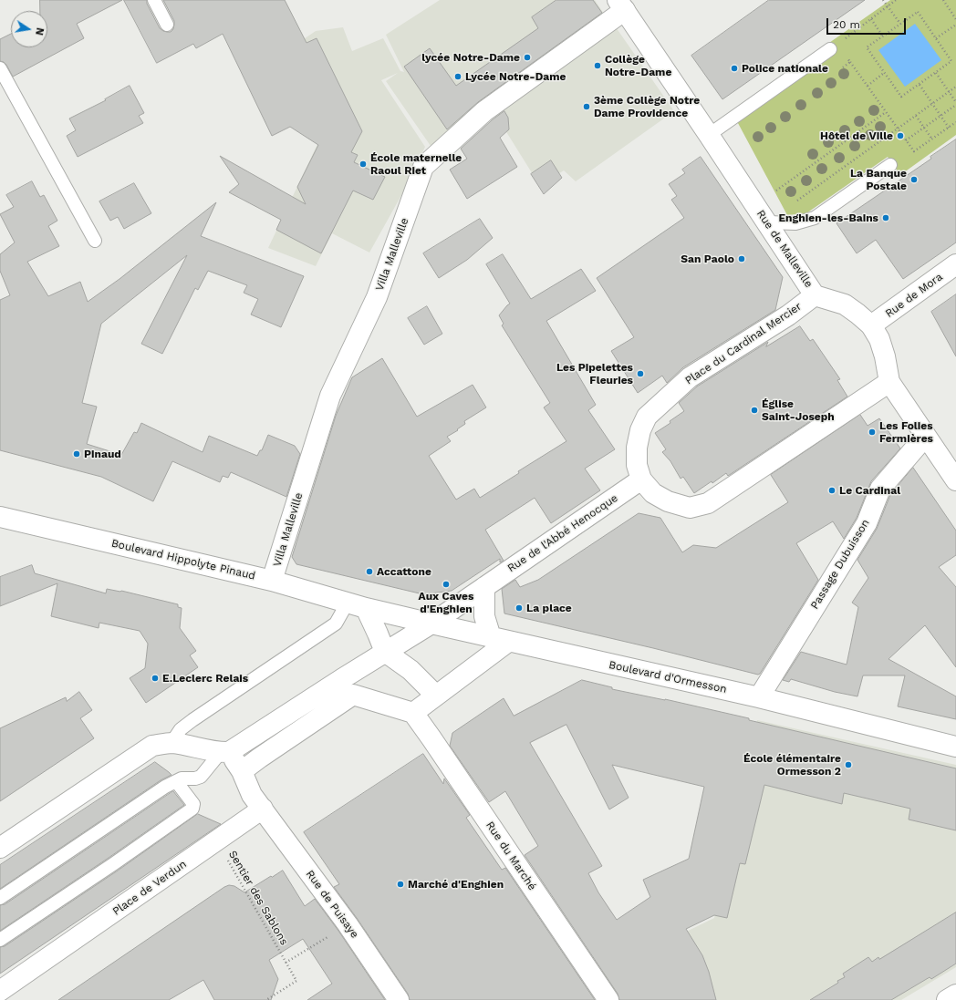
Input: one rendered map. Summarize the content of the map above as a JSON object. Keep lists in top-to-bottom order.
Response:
{
  "streets": {
    "street": [
      "Rue de Malleville",
      "Villa Malleville",
      "Rue de Mora",
      "Place du Cardinal Mercier",
      "Rue de l'Abbé Henocque",
      "Boulevard Hippolyte Pinaud",
      "Passage Dubuisson",
      "Boulevard d'Ormesson",
      "Rue du Marché",
      "Place de Verdun",
      "Rue de Puisaye"
    ],
    "path": ["Sentier des Sablons"]
  },
  "crossings": [
    ["Rue de Malleville", "Villa Malleville"],
    ["Rue de Malleville", "Rue de Mora"],
    ["Rue de Malleville", "Place du Cardinal Mercier"],
    ["Rue de Malleville", "Passage Dubuisson"],
    ["Villa Malleville", "Boulevard Hippolyte Pinaud"],
    ["Place du Cardinal Mercier", "Rue de l'Abbé Henocque"],
    ["Rue de l'Abbé Henocque", "Boulevard Hippolyte Pinaud"],
    ["Rue de l'Abbé Henocque", "Boulevard d'Ormesson"],
    ["Boulevard Hippolyte Pinaud", "Boulevard d'Ormesson"],
    ["Passage Dubuisson", "Boulevard d'Ormesson"],
    ["Place de Verdun", "Sentier des Sablons"],
    ["Place de Verdun", "Rue de Puisaye"],
    ["Sentier des Sablons", "Rue de Puisaye"]
  ],
  "places": [
    "lycée Notre-Dame",
    "Collège Notre-Dame",
    "Police nationale",
    "Lycée Notre-Dame",
    "3ème Collège Notre Dame Providence",
    "Hôtel de Ville",
    "École maternelle Raoul Riet",
    "La Banque Postale",
    "Enghien-les-Bains",
    "San Paolo",
    "Les Pipelettes Fleuries",
    "Église Saint-Joseph",
    "Les Folies Fermières",
    "Pinaud",
    "Le Cardinal",
    "Accattone",
    "Aux Caves d'Enghien",
    "La place",
    "E.Leclerc Relais",
    "École élémentaire Ormesson 2",
    "Marché d'Enghien"
  ],
  "scale_bar": "20 m",
  "north": "right"
}
